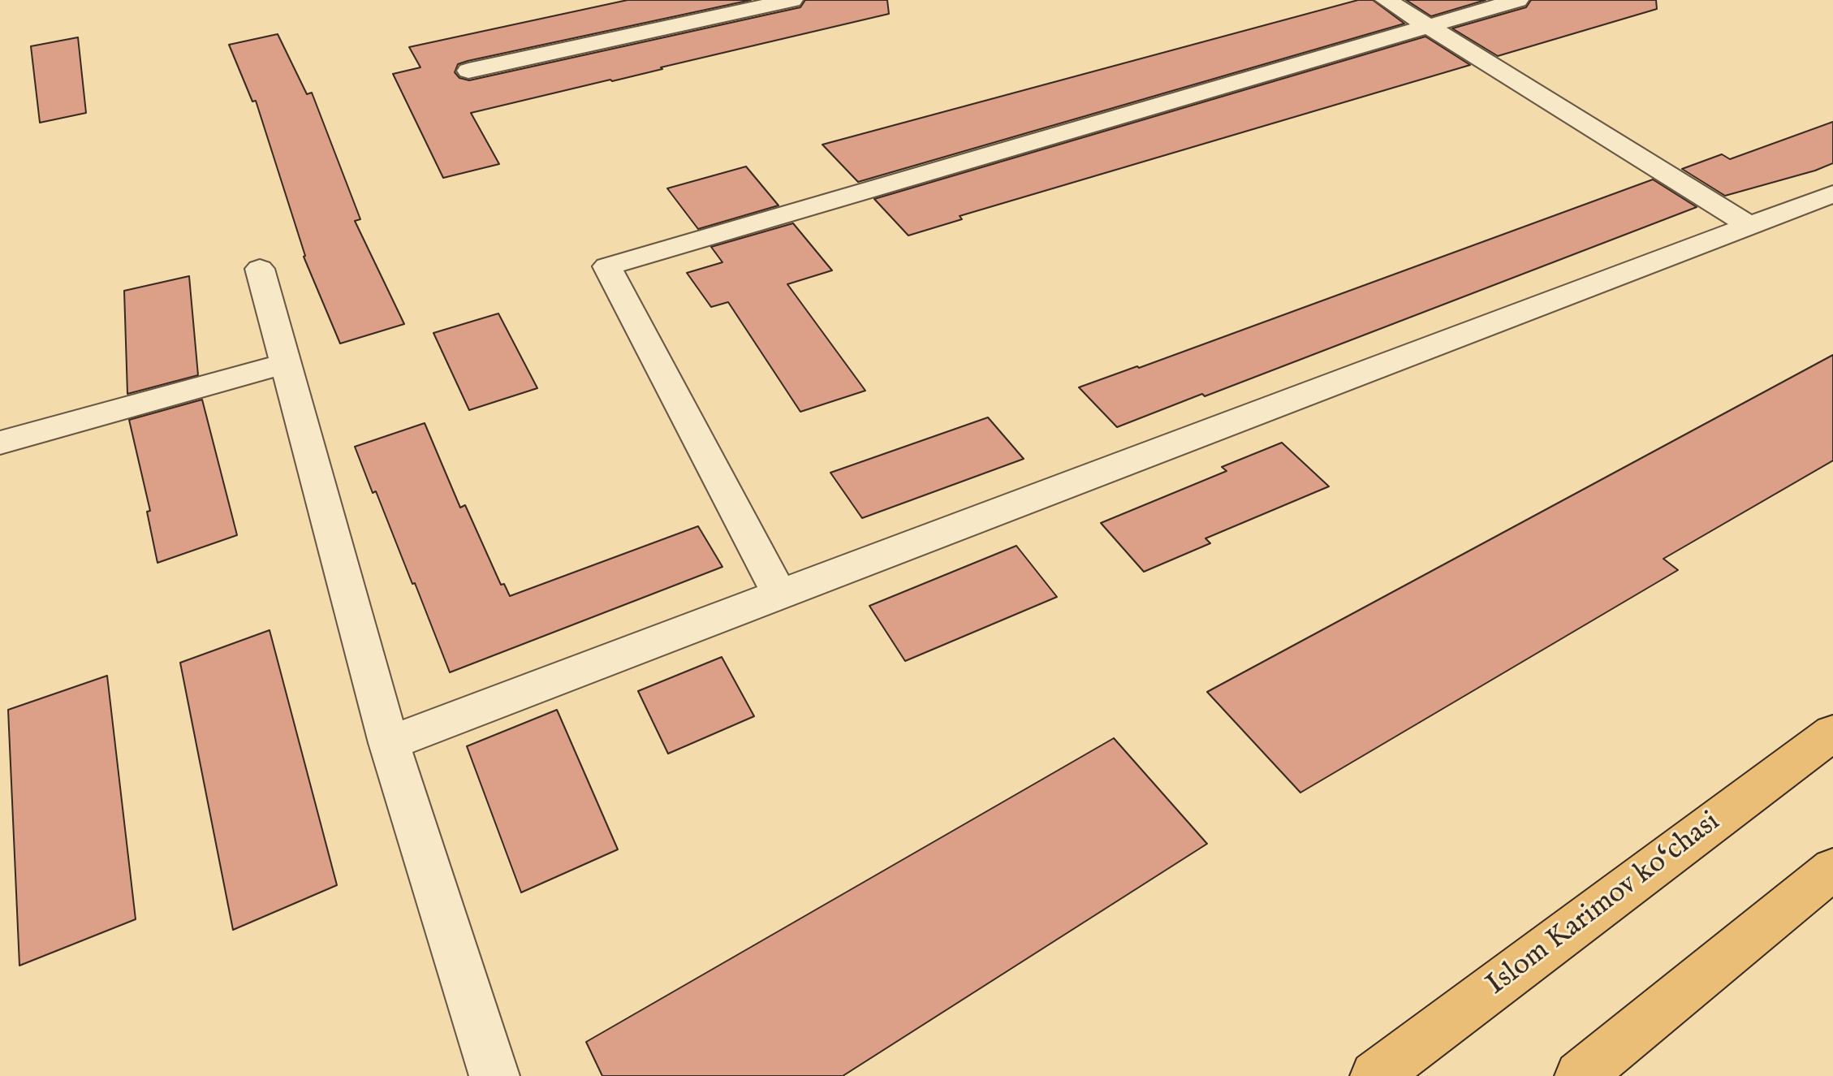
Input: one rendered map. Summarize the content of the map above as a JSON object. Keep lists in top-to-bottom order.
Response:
{
  "streets": {
    "main road": ["Islom Karimov ko‘chasi"]
  }
}
